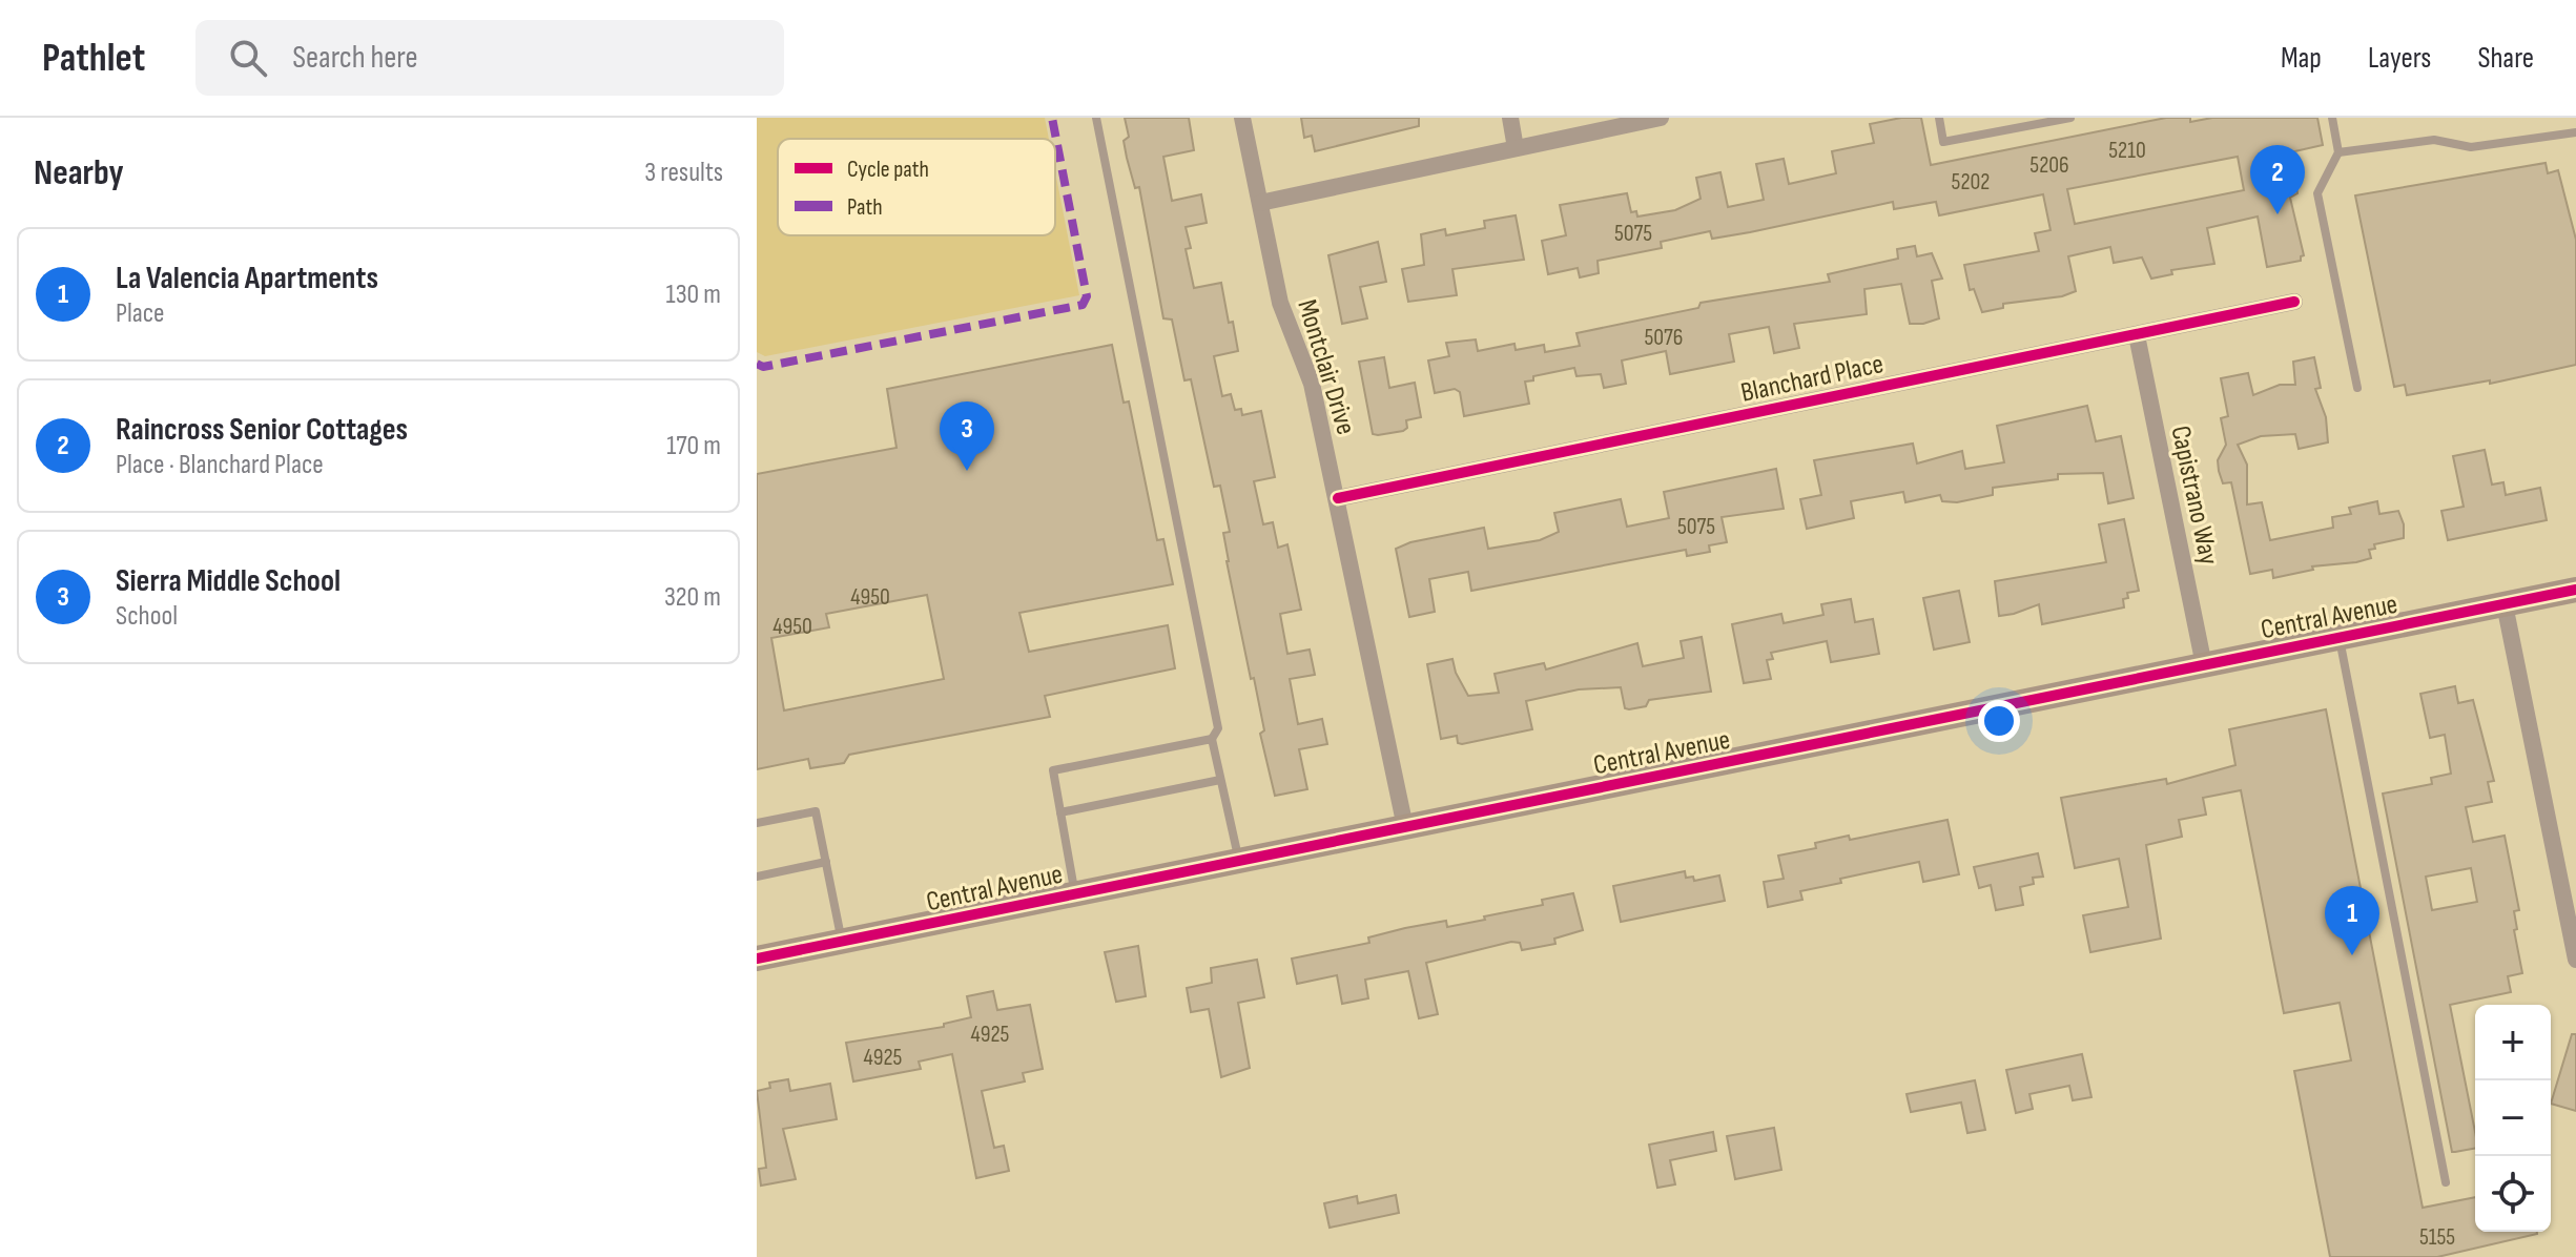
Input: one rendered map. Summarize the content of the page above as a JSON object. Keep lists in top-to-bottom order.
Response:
{
  "streets": {
    "main road": ["Central Avenue"],
    "street": ["Montclair Drive", "Blanchard Place", "Capistrano Way"]
  },
  "crossings": [
    ["Montclair Drive", "Blanchard Place"],
    ["Montclair Drive", "Central Avenue"],
    ["Blanchard Place", "Capistrano Way"],
    ["Capistrano Way", "Central Avenue"]
  ],
  "house_numbers": [
    "5210",
    "5206",
    "5202",
    "5075",
    "5076",
    "5075",
    "4950",
    "4950",
    "4925",
    "4925",
    "5155"
  ],
  "legend": ["Cycle path", "Path"],
  "page": {
    "header": "Pathlet",
    "search": "Search here",
    "nav": ["Map", "Layers", "Share"],
    "heading": ["Nearby", "3 results"],
    "pins": ["2", "3", "1"],
    "list": [
      {
        "mark": "1",
        "name": "La Valencia Apartments",
        "note": "Place",
        "value": "130 m"
      },
      {
        "mark": "2",
        "name": "Raincross Senior Cottages",
        "note": "Place · Blanchard Place",
        "value": "170 m"
      },
      {
        "mark": "3",
        "name": "Sierra Middle School",
        "note": "School",
        "value": "320 m"
      }
    ],
    "map_buttons": ["+", "−"]
  }
}
